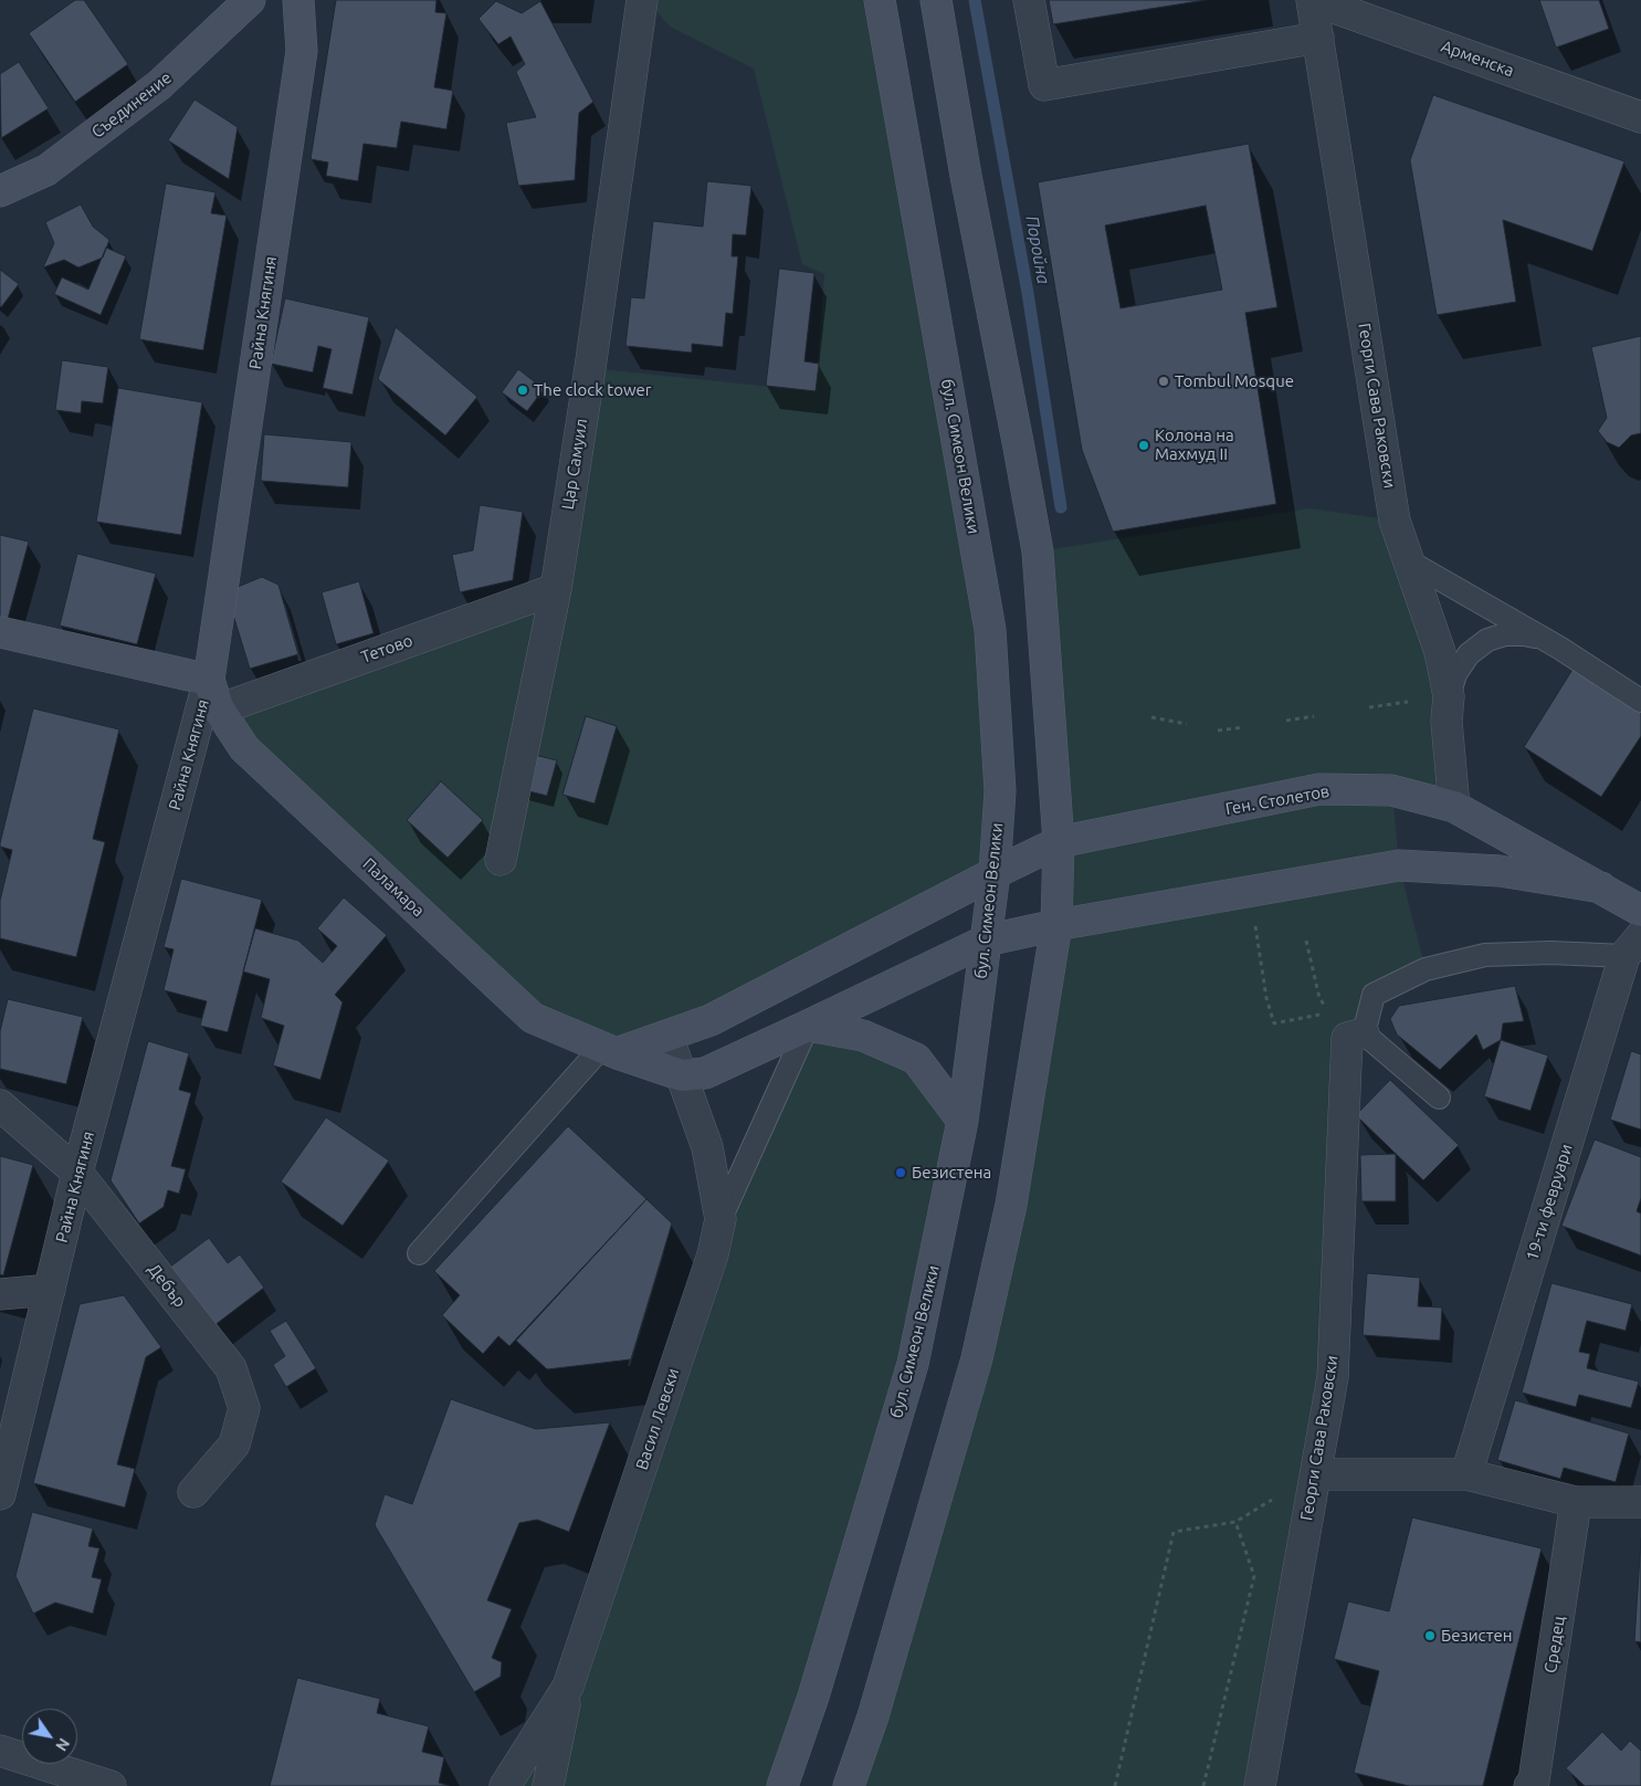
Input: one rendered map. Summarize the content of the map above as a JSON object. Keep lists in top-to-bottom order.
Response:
{
  "streets": {
    "street": [
      "Арменска",
      "Съединение",
      "Райна Княгиня",
      "Георги Сава Раковски",
      "бул. Симеон Велики",
      "Цар Самуил",
      "Тетово",
      "Ген. Столетов",
      "Паламара",
      "19-ти февруари",
      "Дебър",
      "Васил Левски",
      "Средец"
    ]
  },
  "crossings": [
    ["Арменска", "Георги Сава Раковски"],
    ["Райна Княгиня", "Паламара"],
    ["Райна Княгиня", "Дебър"],
    ["Георги Сава Раковски", "Ген. Столетов"],
    ["бул. Симеон Велики", "Ген. Столетов"],
    ["Цар Самуил", "Тетово"],
    ["Тетово", "Паламара"],
    ["Ген. Столетов", "Паламара"],
    ["Ген. Столетов", "Васил Левски"],
    ["Паламара", "Васил Левски"]
  ],
  "water": ["Поройна"],
  "places": [
    "Tombul Mosque",
    "The clock tower",
    "Колона на Махмуд II",
    "Безистена",
    "Безистен"
  ],
  "north": "bottom right"
}
